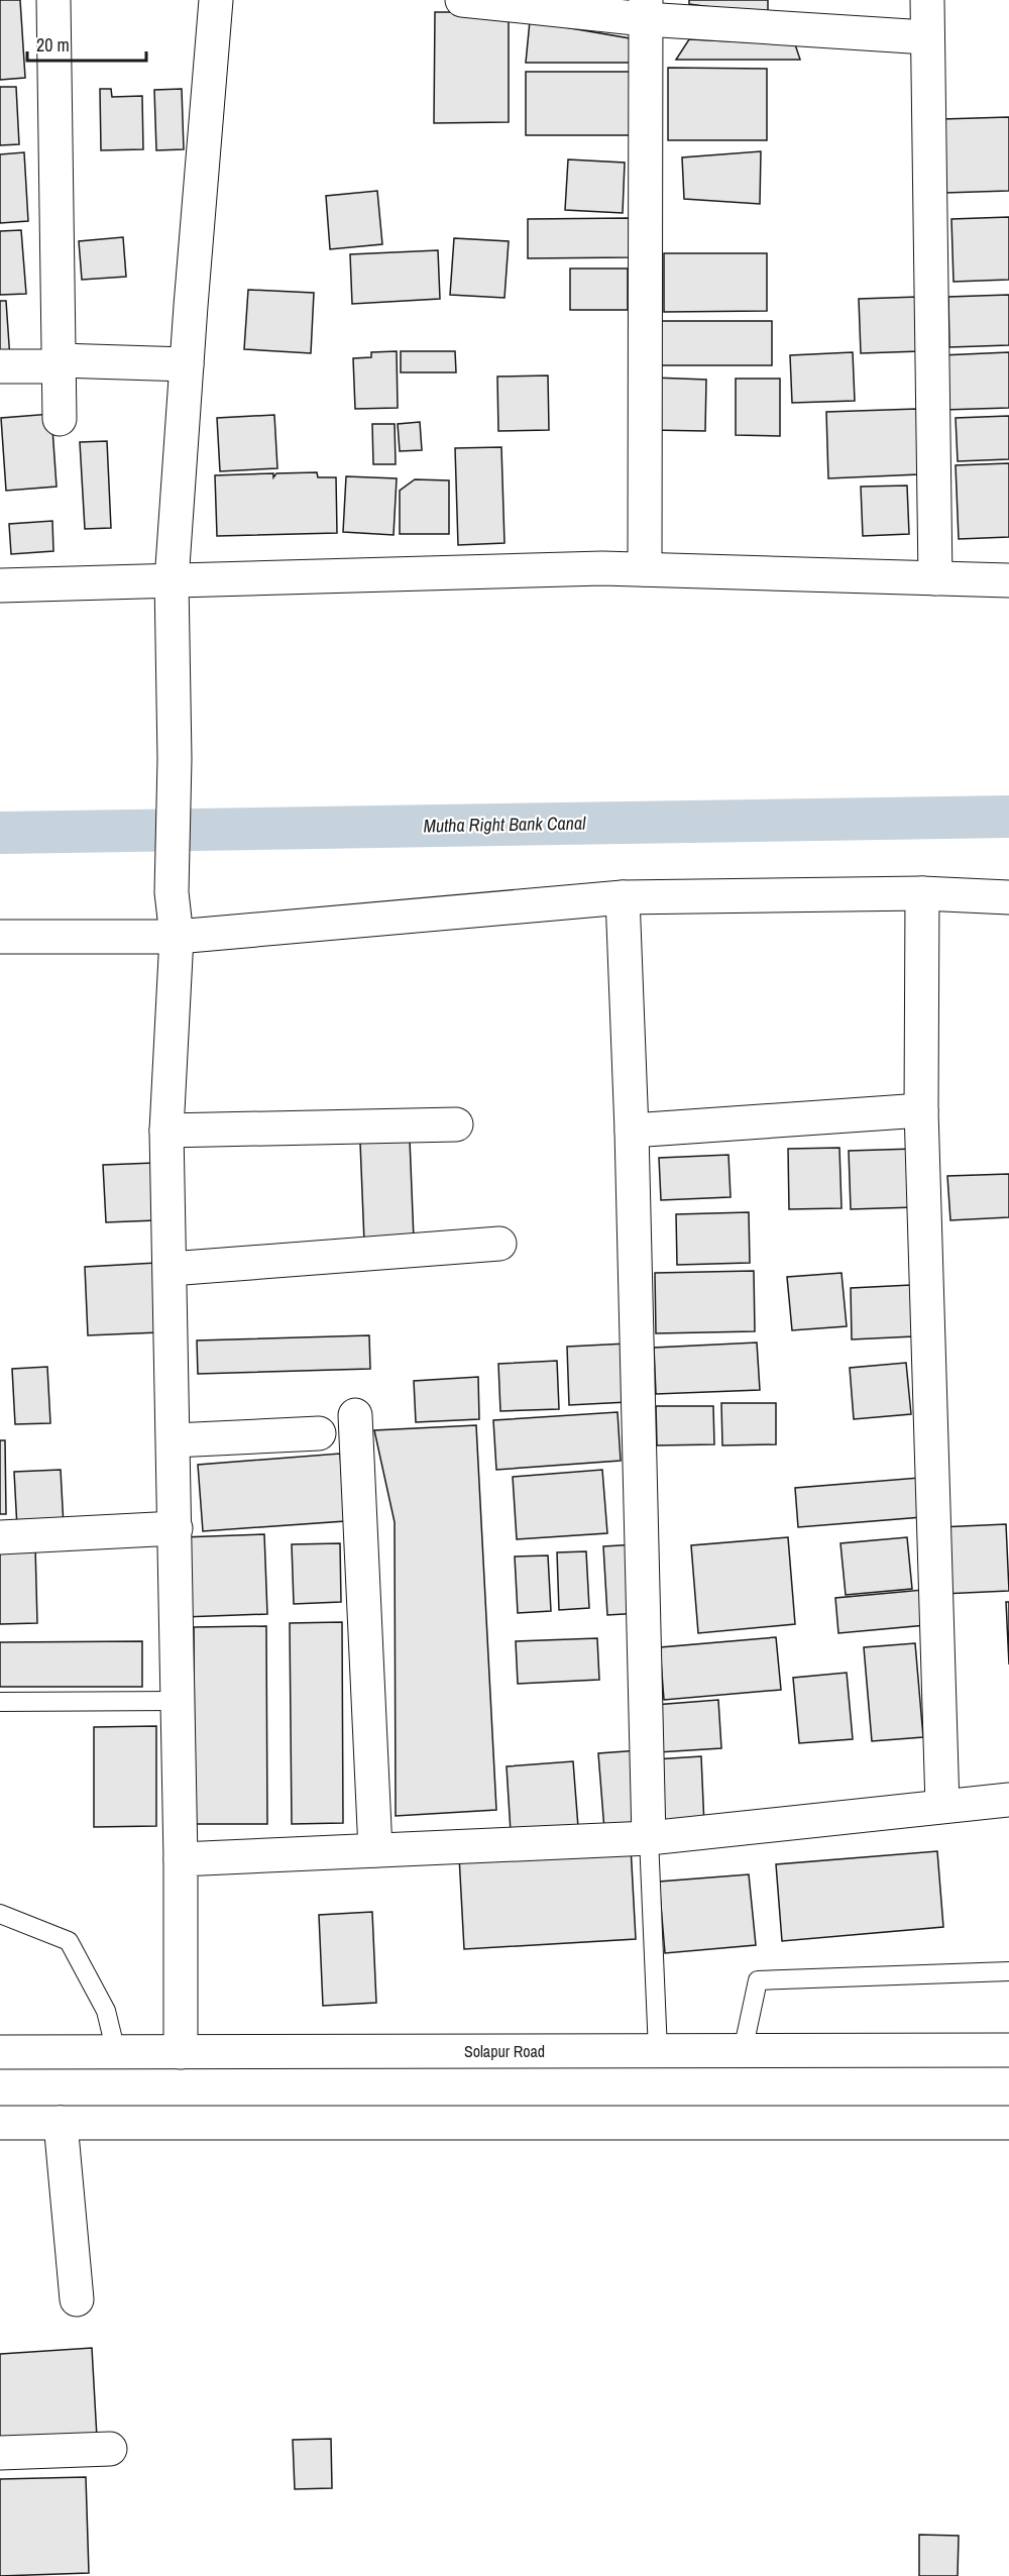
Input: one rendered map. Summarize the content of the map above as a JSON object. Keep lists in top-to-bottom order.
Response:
{
  "streets": {
    "main road": ["Solapur Road"]
  },
  "water": ["Mutha Right Bank Canal"],
  "scale_bar": "20 m"
}
